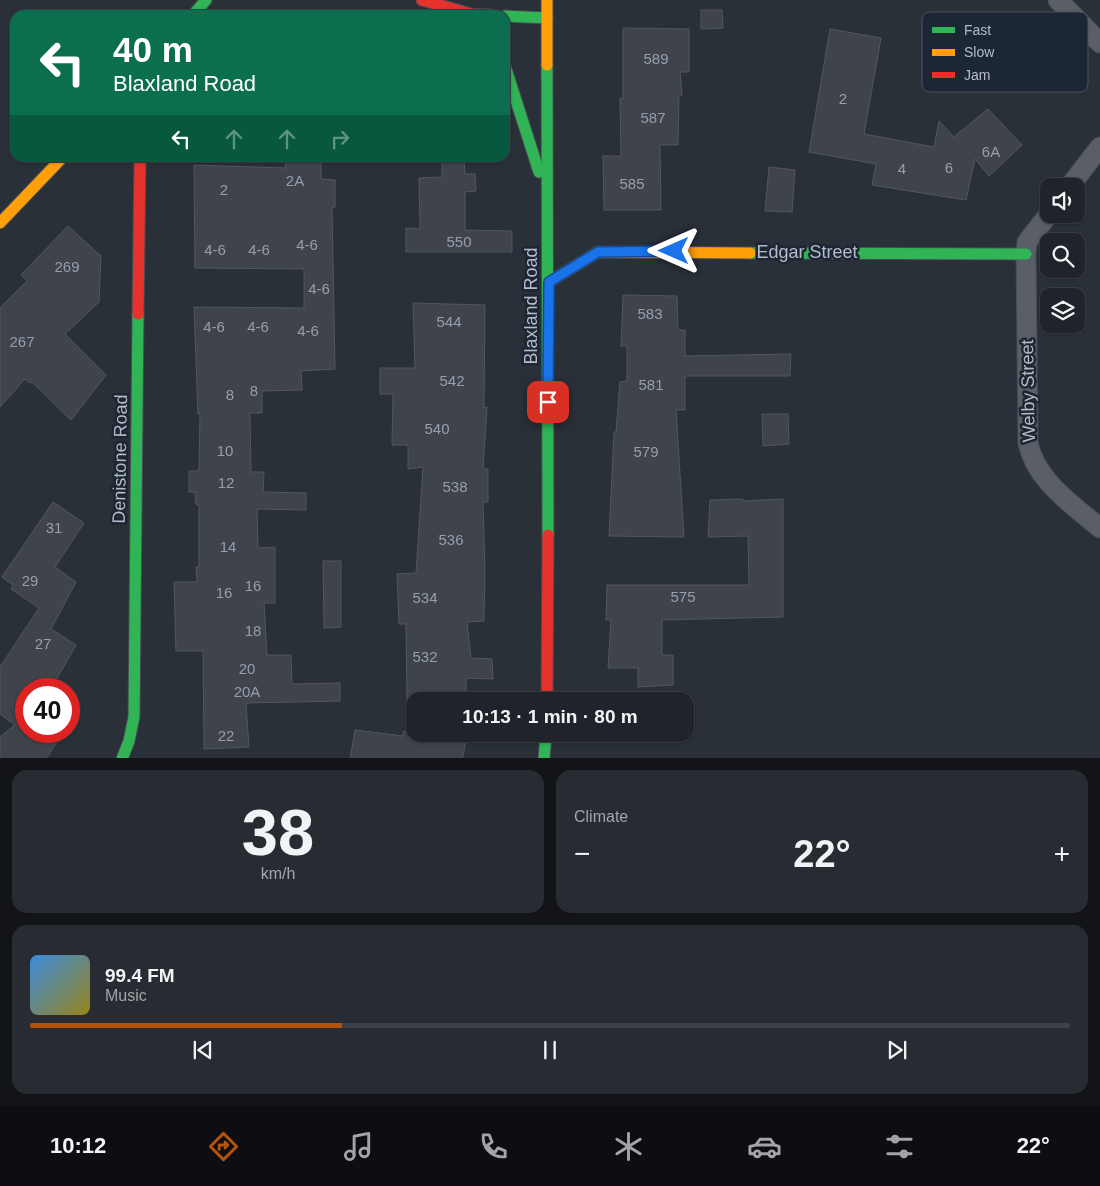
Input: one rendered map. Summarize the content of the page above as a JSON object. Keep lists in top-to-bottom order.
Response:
{
  "streets": {
    "street": [
      "Edgar Street",
      "Blaxland Road",
      "Welby Street",
      "Denistone Road"
    ]
  },
  "crossings": [
    ["Edgar Street", "Blaxland Road"],
    ["Edgar Street", "Welby Street"]
  ],
  "house_numbers": [
    "589",
    "2",
    "587",
    "6A",
    "6",
    "4",
    "2A",
    "585",
    "2",
    "550",
    "4-6",
    "4-6",
    "4-6",
    "269",
    "4-6",
    "583",
    "544",
    "4-6",
    "4-6",
    "4-6",
    "267",
    "542",
    "581",
    "8",
    "8",
    "540",
    "10",
    "579",
    "12",
    "538",
    "31",
    "536",
    "14",
    "29",
    "16",
    "16",
    "575",
    "534",
    "18",
    "27",
    "532",
    "20",
    "20A",
    "22"
  ],
  "legend": ["Fast", "Slow", "Jam"],
  "page": {
    "turn": ["40 m", "Blaxland Road"],
    "limit": "40",
    "trip": "10:13 · 1 min · 80 m",
    "tile": [
      ["38", "km/h"],
      "Climate"
    ],
    "heat": ["−", "22°", "+"],
    "song": ["99.4 FM", "Music"],
    "tabs": ["10:12", "22°"]
  }
}
